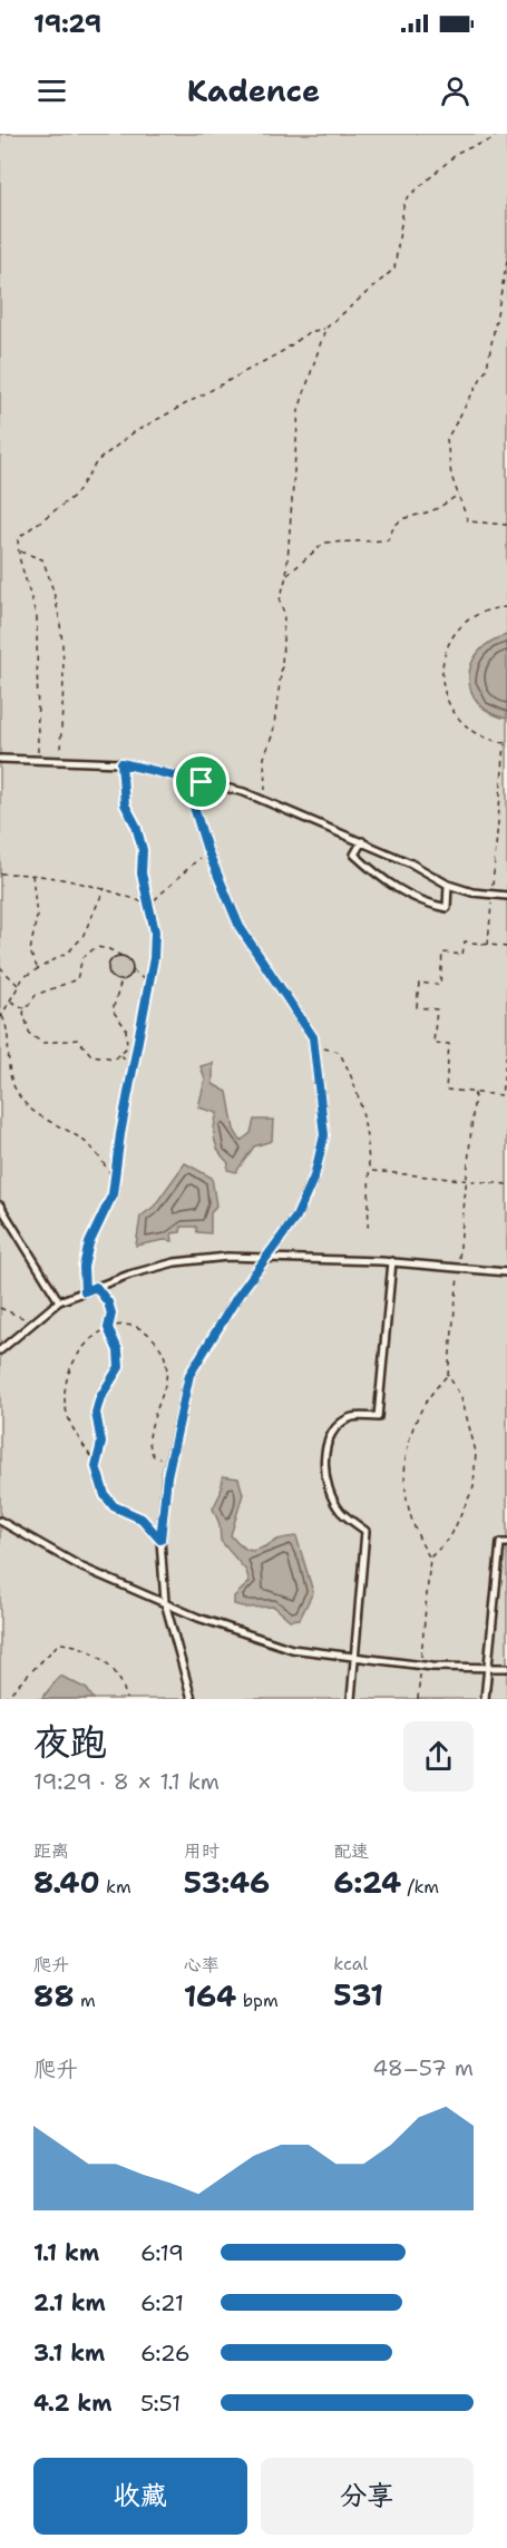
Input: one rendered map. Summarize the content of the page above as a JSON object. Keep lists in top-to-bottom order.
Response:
{
  "page": {
    "status": "19:29",
    "header": "Kadence",
    "heading": ["夜跑", "19:29 · 8 × 1.1 km"],
    "stats": [
      ["距离", "8.40 km"],
      ["用时", "53:46"],
      ["配速", "6:24 /km"],
      ["爬升", "88 m"],
      ["心率", "164 bpm"],
      ["kcal", "531"]
    ],
    "chart": ["爬升", "48–57 m"],
    "list": [
      {
        "name": "1.1 km",
        "note": "6:19"
      },
      {
        "name": "2.1 km",
        "note": "6:21"
      },
      {
        "name": "3.1 km",
        "note": "6:26"
      },
      {
        "name": "4.2 km",
        "note": "5:51"
      }
    ],
    "buttons": ["收藏", "分享"]
  }
}
